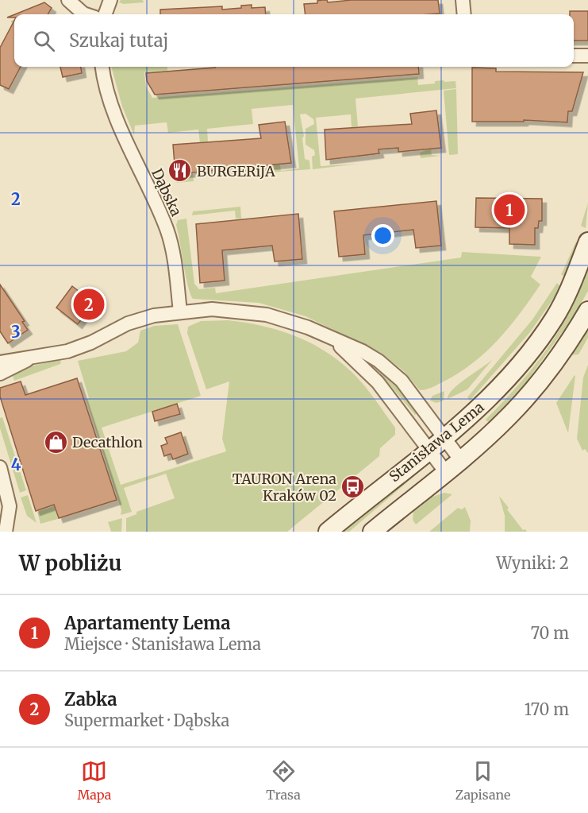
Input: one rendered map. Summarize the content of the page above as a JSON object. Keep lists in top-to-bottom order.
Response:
{
  "streets": {
    "main road": ["Stanisława Lema"],
    "street": ["Dąbska"]
  },
  "places": {
    "restaurant": ["BURGERiJA"],
    "shop": ["Decathlon"],
    "bus stop": ["TAURON Arena Kraków 02"]
  },
  "page": {
    "search": "Szukaj tutaj",
    "pins": ["1", "2"],
    "heading": ["W pobliżu", "Wyniki: 2"],
    "list": [
      {
        "mark": "1",
        "name": "Apartamenty Lema",
        "note": "Miejsce · Stanisława Lema",
        "value": "70 m"
      },
      {
        "mark": "2",
        "name": "Zabka",
        "note": "Supermarket · Dąbska",
        "value": "170 m"
      }
    ],
    "nav": ["Mapa", "Trasa", "Zapisane"]
  },
  "grid": {
    "rows": ["2", "3", "4"]
  }
}
